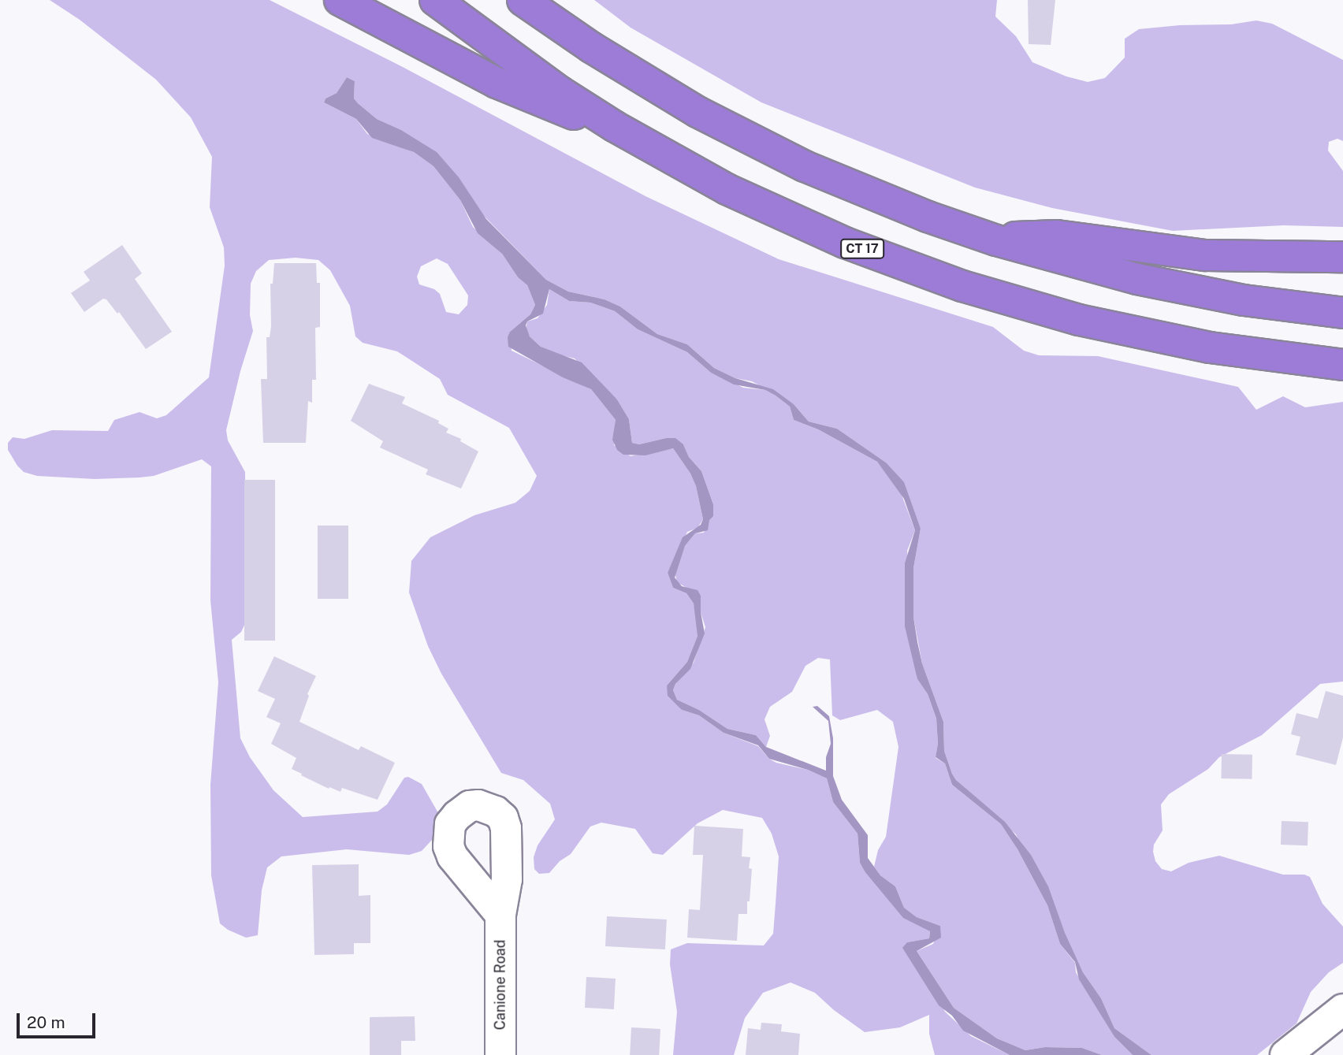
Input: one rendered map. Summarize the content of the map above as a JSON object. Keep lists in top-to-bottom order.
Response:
{
  "streets": {
    "highway": ["CT 17"],
    "street": ["Canione Road"]
  },
  "scale_bar": "20 m"
}
